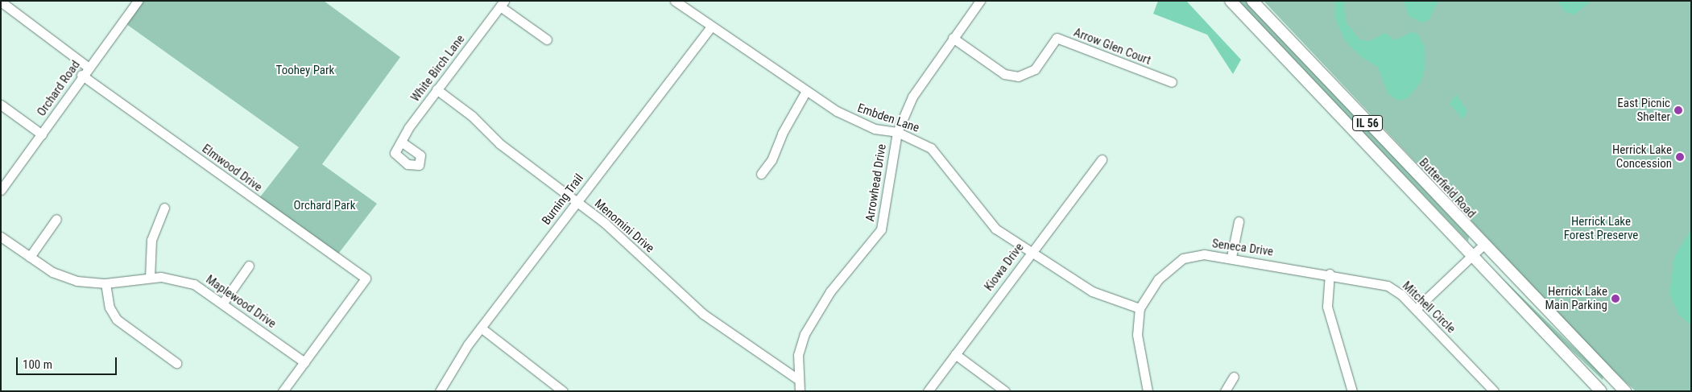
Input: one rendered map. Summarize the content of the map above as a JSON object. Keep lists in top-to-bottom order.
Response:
{
  "streets": {
    "main road": ["IL 56", "Butterfield Road"],
    "street": [
      "Arrow Glen Court",
      "White Birch Lane",
      "Orchard Road",
      "Embden Lane",
      "Elmwood Drive",
      "Arrowhead Drive",
      "Burning Trail",
      "Menomini Drive",
      "Seneca Drive",
      "Kiowa Drive",
      "Maplewood Drive",
      "Mitchell Circle"
    ]
  },
  "crossings": [
    ["Arrow Glen Court", "Arrowhead Drive"],
    ["White Birch Lane", "Menomini Drive"],
    ["Orchard Road", "Elmwood Drive"],
    ["Embden Lane", "Arrowhead Drive"],
    ["Embden Lane", "Burning Trail"],
    ["Embden Lane", "Seneca Drive"],
    ["Embden Lane", "Kiowa Drive"],
    ["Elmwood Drive", "Maplewood Drive"],
    ["Arrowhead Drive", "Menomini Drive"],
    ["Burning Trail", "Menomini Drive"],
    ["Seneca Drive", "Mitchell Circle"]
  ],
  "parks": ["Toohey Park", "Orchard Park", "Herrick Lake Forest Preserve"],
  "places": ["East Picnic Shelter", "Herrick Lake Concession", "Herrick Lake Main Parking"],
  "scale_bar": "100 m"
}
